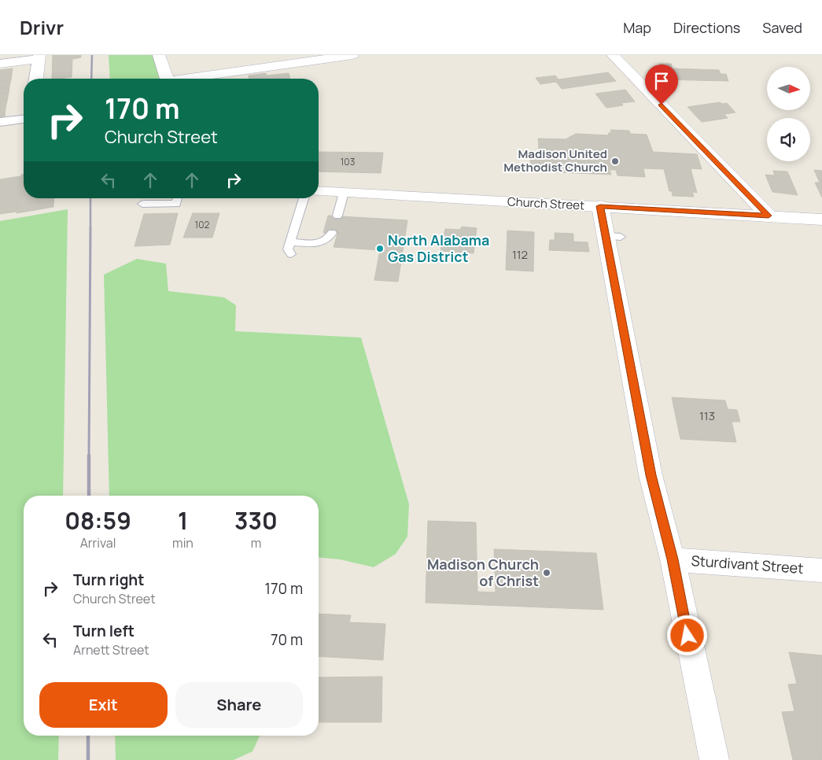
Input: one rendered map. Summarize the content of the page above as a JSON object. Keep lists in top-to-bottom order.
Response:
{
  "streets": {
    "street": ["Church Street", "Sturdivant Street"]
  },
  "places": ["Madison United Methodist Church", "North Alabama Gas District", "Madison Church of Christ"],
  "house_numbers": [
    "103",
    "102",
    "112",
    "113"
  ],
  "north": "right",
  "page": {
    "header": "Drivr",
    "nav": ["Map", "Directions", "Saved"],
    "turn": ["170 m", "Church Street"],
    "eta": [
      "08:59",
      "Arrival",
      "1",
      "min",
      "330",
      "m"
    ],
    "list": [
      {
        "name": "Turn right",
        "note": "Church Street",
        "value": "170 m"
      },
      {
        "name": "Turn left",
        "note": "Arnett Street",
        "value": "70 m"
      }
    ],
    "buttons": ["Exit", "Share"]
  }
}
